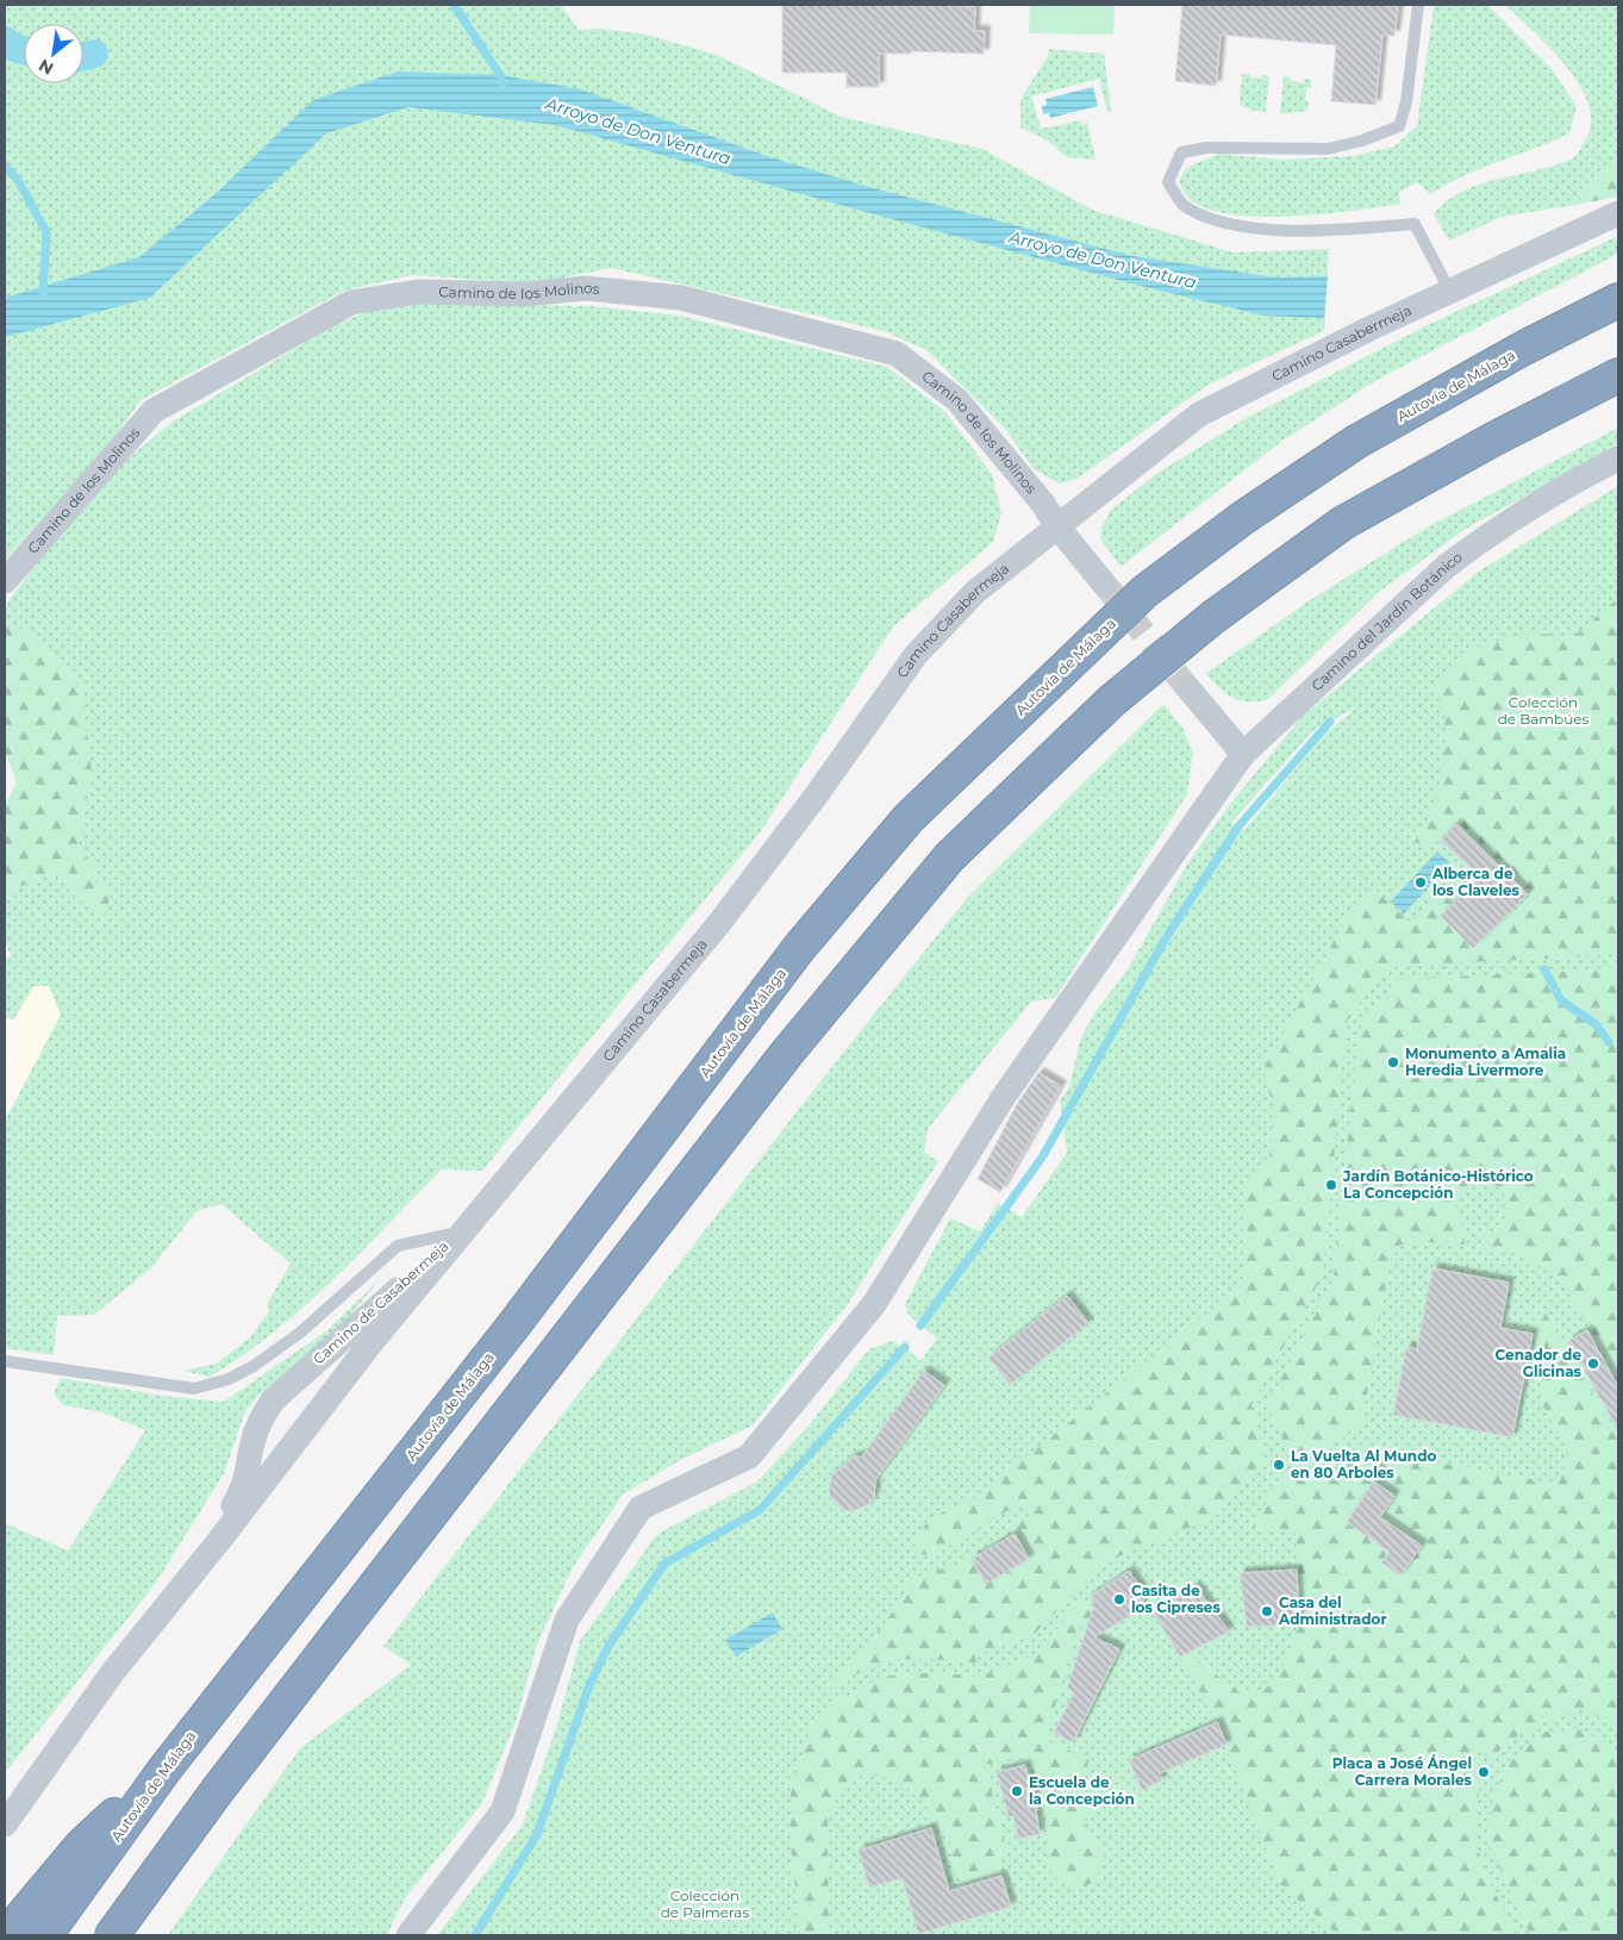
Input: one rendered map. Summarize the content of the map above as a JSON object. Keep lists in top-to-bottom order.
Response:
{
  "streets": {
    "highway": ["Autovía de Málaga"],
    "street": [
      "Camino de los Molinos",
      "Camino Casabermeja",
      "Camino del Jardín Botánico",
      "Camino de Casabermeja"
    ]
  },
  "crossings": [
    ["Camino de los Molinos", "Camino Casabermeja"],
    ["Camino Casabermeja", "Camino de Casabermeja"]
  ],
  "water": ["Arroyo de Don Ventura"],
  "parks": ["Colección de Bambúes", "Colección de Palmeras"],
  "places": [
    "Alberca de los Claveles",
    "Monumento a Amalia Heredia Livermore",
    "Jardín Botánico-Histórico La Concepción",
    "Cenador de Glicinas",
    "La Vuelta Al Mundo en 80 Arboles",
    "Casita de los Cipreses",
    "Casa del Administrador",
    "Placa a José Ángel Carrera Morales",
    "Escuela de la Concepción"
  ],
  "north": "bottom left"
}
